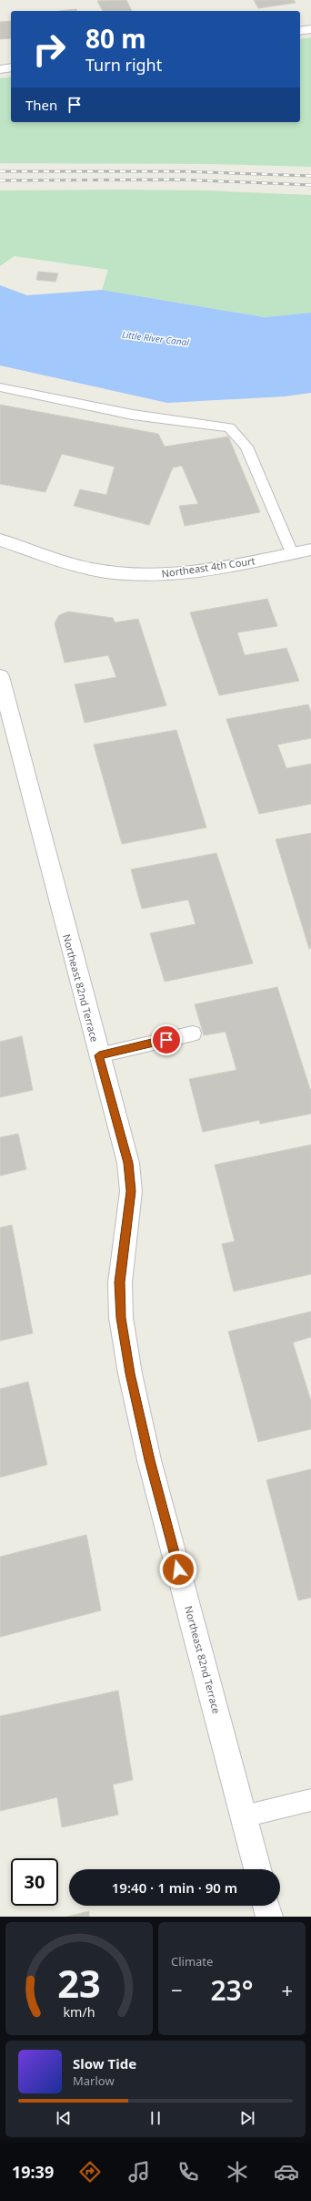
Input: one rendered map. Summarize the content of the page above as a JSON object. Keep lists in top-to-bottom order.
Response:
{
  "streets": {
    "street": ["Northeast 4th Court", "Northeast 82nd Terrace"]
  },
  "water": ["Little River Canal"],
  "page": {
    "turn": ["80 m", "Turn right"],
    "then": "Then",
    "limit": "30",
    "trip": "19:40 · 1 min · 90 m",
    "tile": "Climate",
    "heat": ["−", "23°", "+"],
    "song": ["Slow Tide", "Marlow"],
    "tabs": "19:39",
    "gauge": ["23", "km/h"]
  }
}
